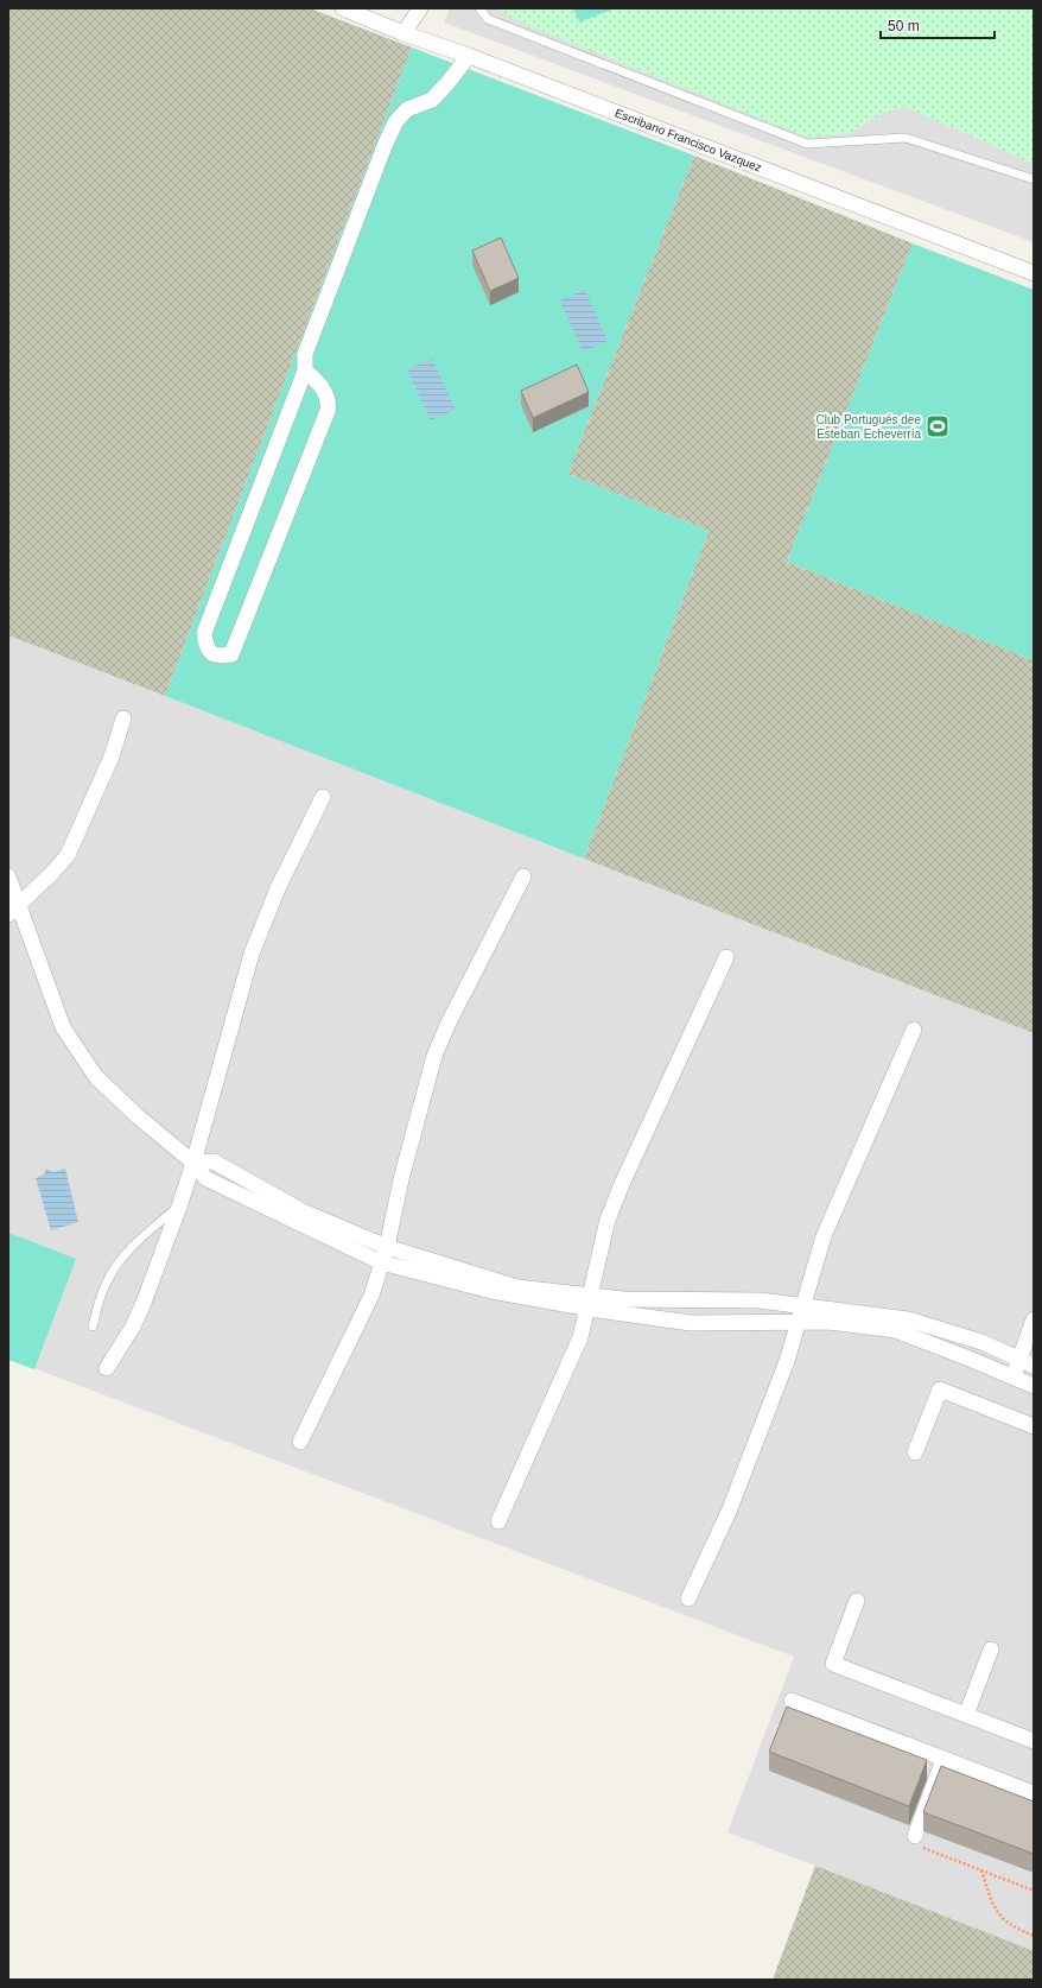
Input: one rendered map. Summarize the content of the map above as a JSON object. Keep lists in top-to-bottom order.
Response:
{
  "streets": {
    "street": ["Escribano Francisco Vazquez"]
  },
  "places": {
    "sports": ["Club Portugués dee Esteban Echeverría"]
  },
  "scale_bar": "50 m"
}
